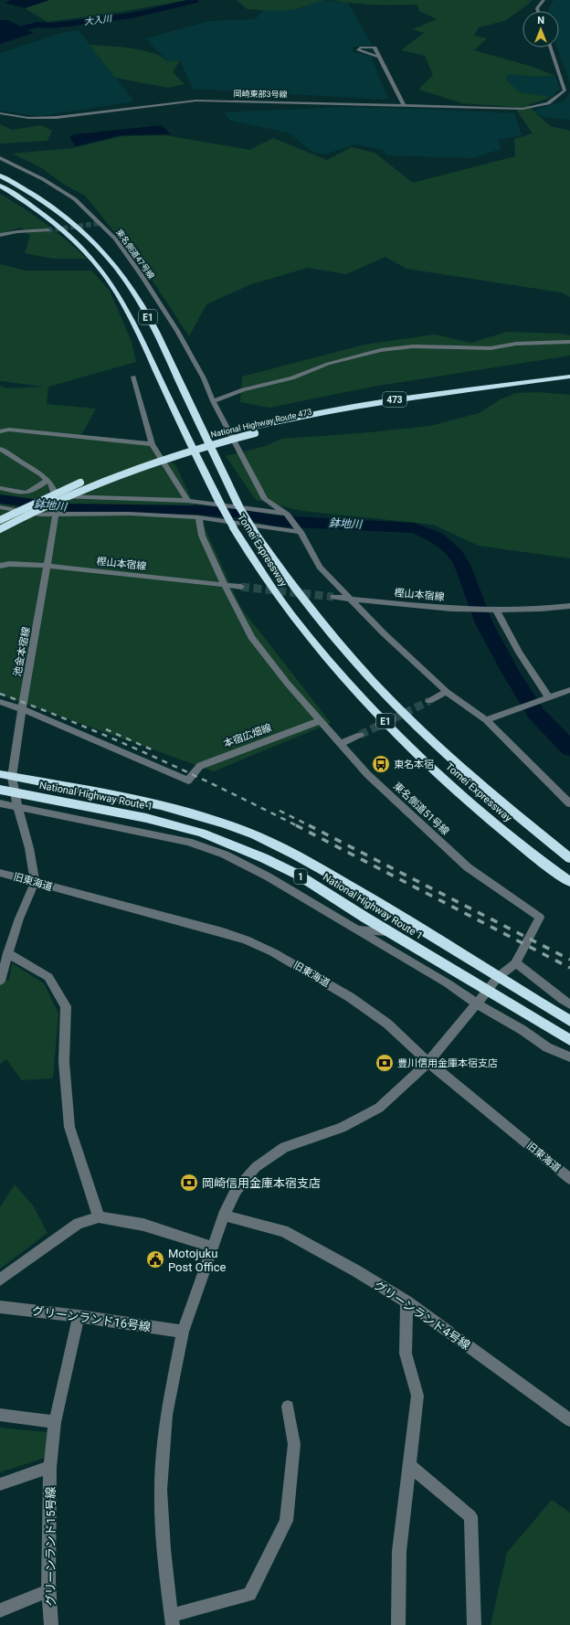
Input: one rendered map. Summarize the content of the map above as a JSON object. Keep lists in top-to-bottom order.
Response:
{
  "streets": {
    "highway": [
      "E1",
      "473",
      "National Highway Route 473",
      "Tomei Expressway",
      "National Highway Route 1",
      "1"
    ],
    "street": [
      "岡崎東部3号線",
      "東名側道47号線",
      "樫山本宿線",
      "池金本宿線",
      "本宿広畑線",
      "東名側道51号線",
      "旧東海道",
      "グリーンランド4号線",
      "グリーンランド16号線",
      "グリーンランド15号線"
    ]
  },
  "crossings": [
    ["東名側道47号線", "樫山本宿線"],
    ["樫山本宿線", "池金本宿線"],
    ["樫山本宿線", "東名側道51号線"],
    ["池金本宿線", "本宿広畑線"],
    ["池金本宿線", "National Highway Route 1"],
    ["池金本宿線", "旧東海道"],
    ["本宿広畑線", "東名側道51号線"]
  ],
  "water": ["大入川", "鉢地川"],
  "places": {
    "bus stop": ["東名本宿"],
    "bank": ["豊川信用金庫本宿支店", "岡崎信用金庫本宿支店"],
    "public building": ["Motojuku Post Office"]
  },
  "north": "top"
}
